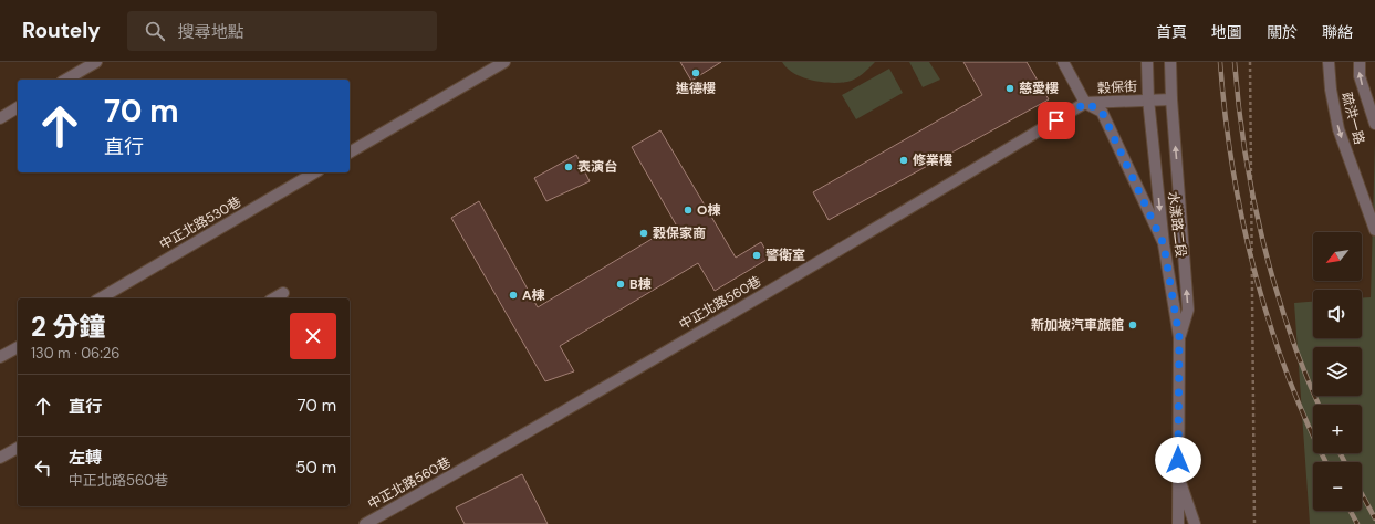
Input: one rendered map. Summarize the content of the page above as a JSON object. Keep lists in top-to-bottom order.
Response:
{
  "streets": {
    "street": [
      "穀保街",
      "疏洪一路",
      "中正北路530巷",
      "水漾路二段",
      "中正北路560巷"
    ]
  },
  "crossings": [
    ["穀保街", "水漾路二段"],
    ["穀保街", "中正北路560巷"]
  ],
  "places": [
    "進德樓",
    "慈愛樓",
    "修業樓",
    "表演台",
    "O棟",
    "穀保家商",
    "警衛室",
    "B棟",
    "A棟",
    "新加坡汽車旅館"
  ],
  "north": "bottom left",
  "page": {
    "header": "Routely",
    "search": "搜尋地點",
    "nav": [
      "首頁",
      "地圖",
      "關於",
      "聯絡"
    ],
    "turn": ["70 m", "直行"],
    "map_buttons": ["+", "−"],
    "heading": ["2 分鐘", "130 m · 06:26"],
    "list": [
      {
        "name": "直行",
        "value": "70 m"
      },
      {
        "name": "左轉",
        "note": "中正北路560巷",
        "value": "50 m"
      }
    ]
  }
}
